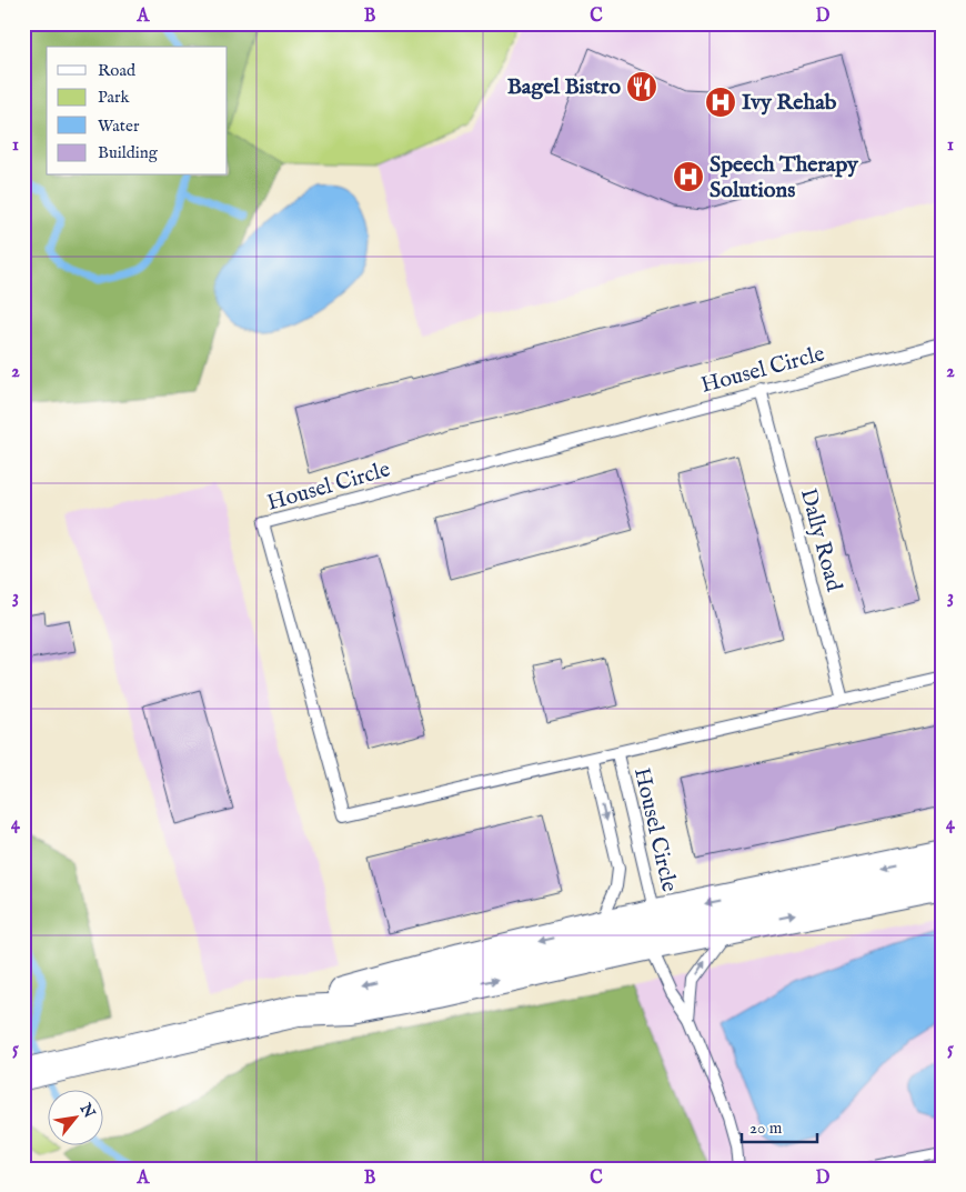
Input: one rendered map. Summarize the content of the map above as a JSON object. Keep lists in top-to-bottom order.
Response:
{
  "streets": {
    "lane": ["Housel Circle", "Dally Road"]
  },
  "crossings": [
    ["Housel Circle", "Dally Road"]
  ],
  "places": {
    "restaurant": ["Bagel Bistro"],
    "hospital": ["Ivy Rehab", "Speech Therapy Solutions"]
  },
  "legend": [
    "Road",
    "Park",
    "Water",
    "Building"
  ],
  "scale_bar": "20 m",
  "north": "top right",
  "grid": {
    "columns": [
      "A",
      "B",
      "C",
      "D"
    ],
    "rows": [
      "1",
      "2",
      "3",
      "4",
      "5"
    ]
  }
}
